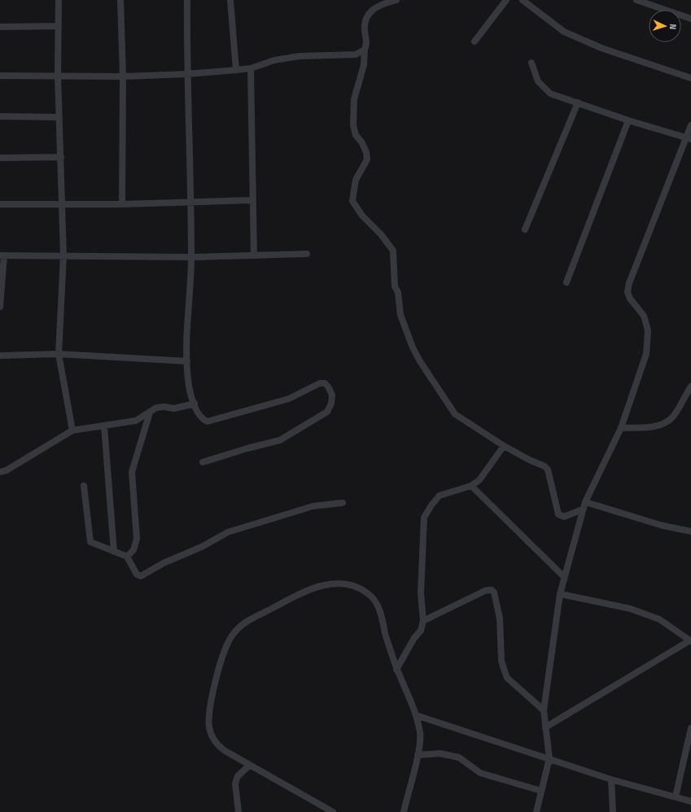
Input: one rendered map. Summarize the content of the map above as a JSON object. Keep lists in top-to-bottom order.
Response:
{
  "north": "right"
}
